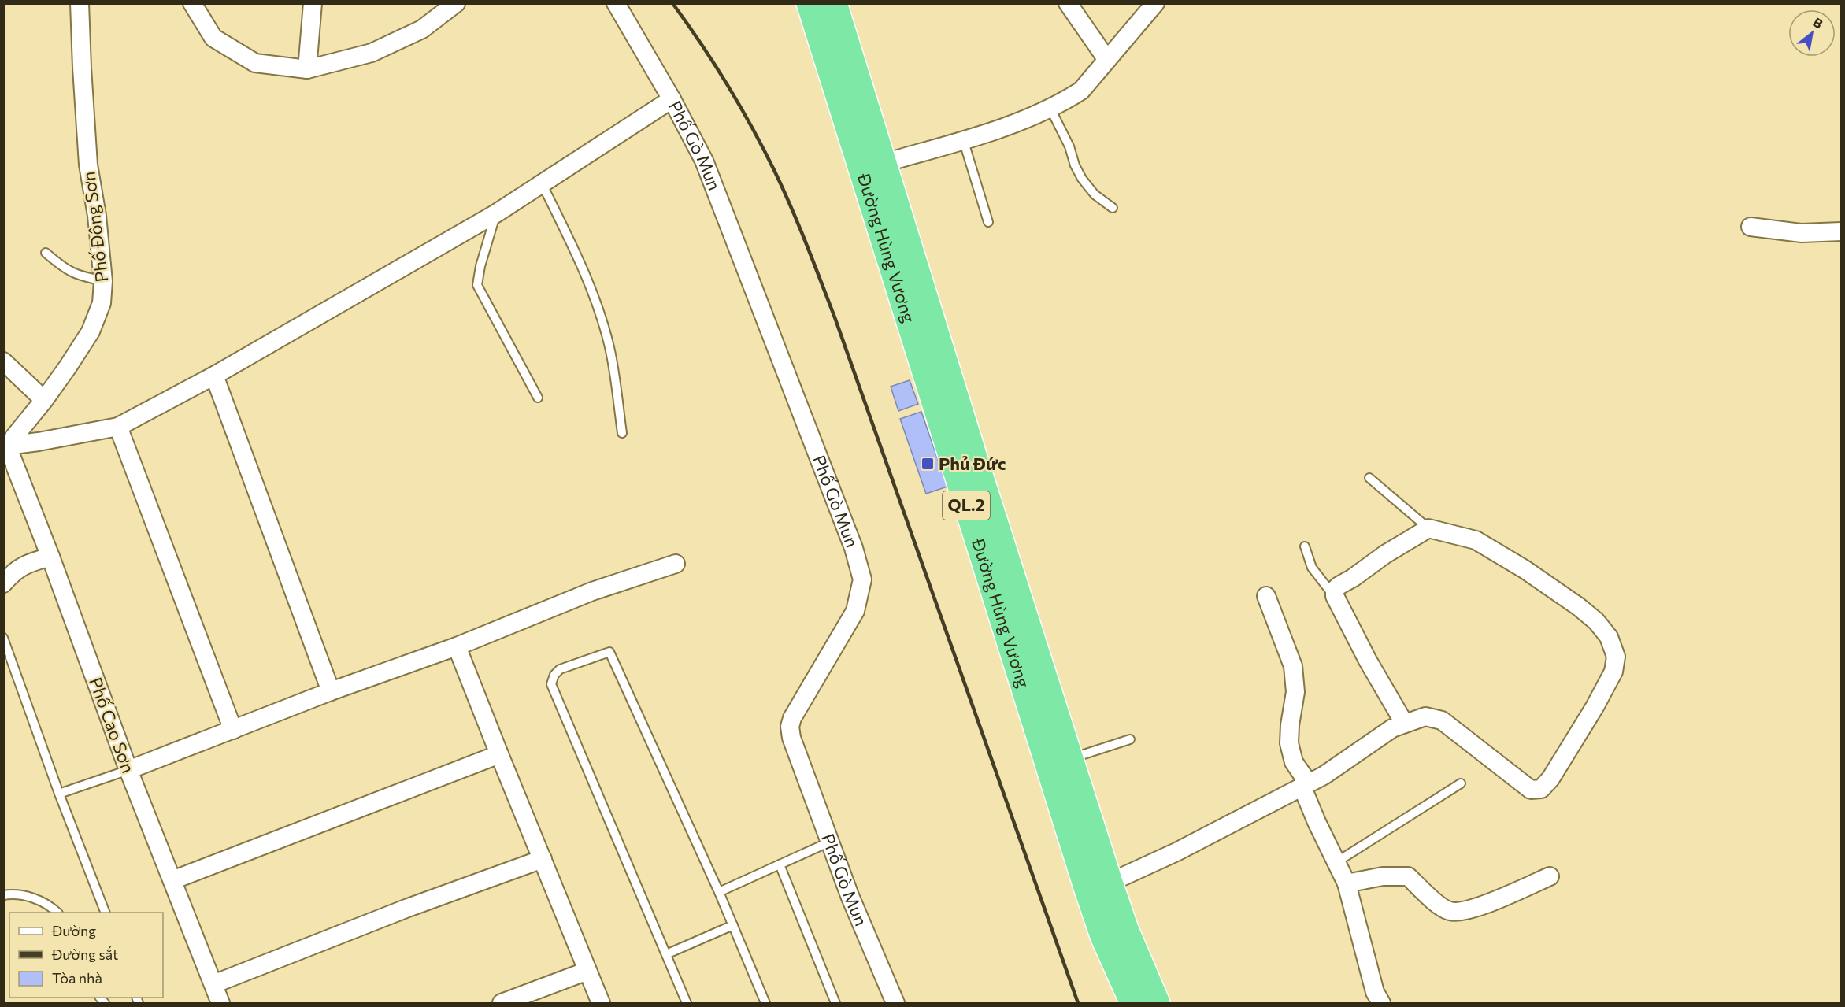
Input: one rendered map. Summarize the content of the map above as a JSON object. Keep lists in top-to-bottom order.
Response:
{
  "streets": {
    "highway": ["Đường Hùng Vương", "QL.2"],
    "street": ["Phố Gò Mun", "Phố Đông Sơn", "Phố Cao Sơn"]
  },
  "crossings": [
    ["Phố Đông Sơn", "Phố Cao Sơn"]
  ],
  "places": {
    "transit": ["Phủ Đức"]
  },
  "legend": ["Đường", "Đường sắt", "Tòa nhà"],
  "north": "top right"
}
